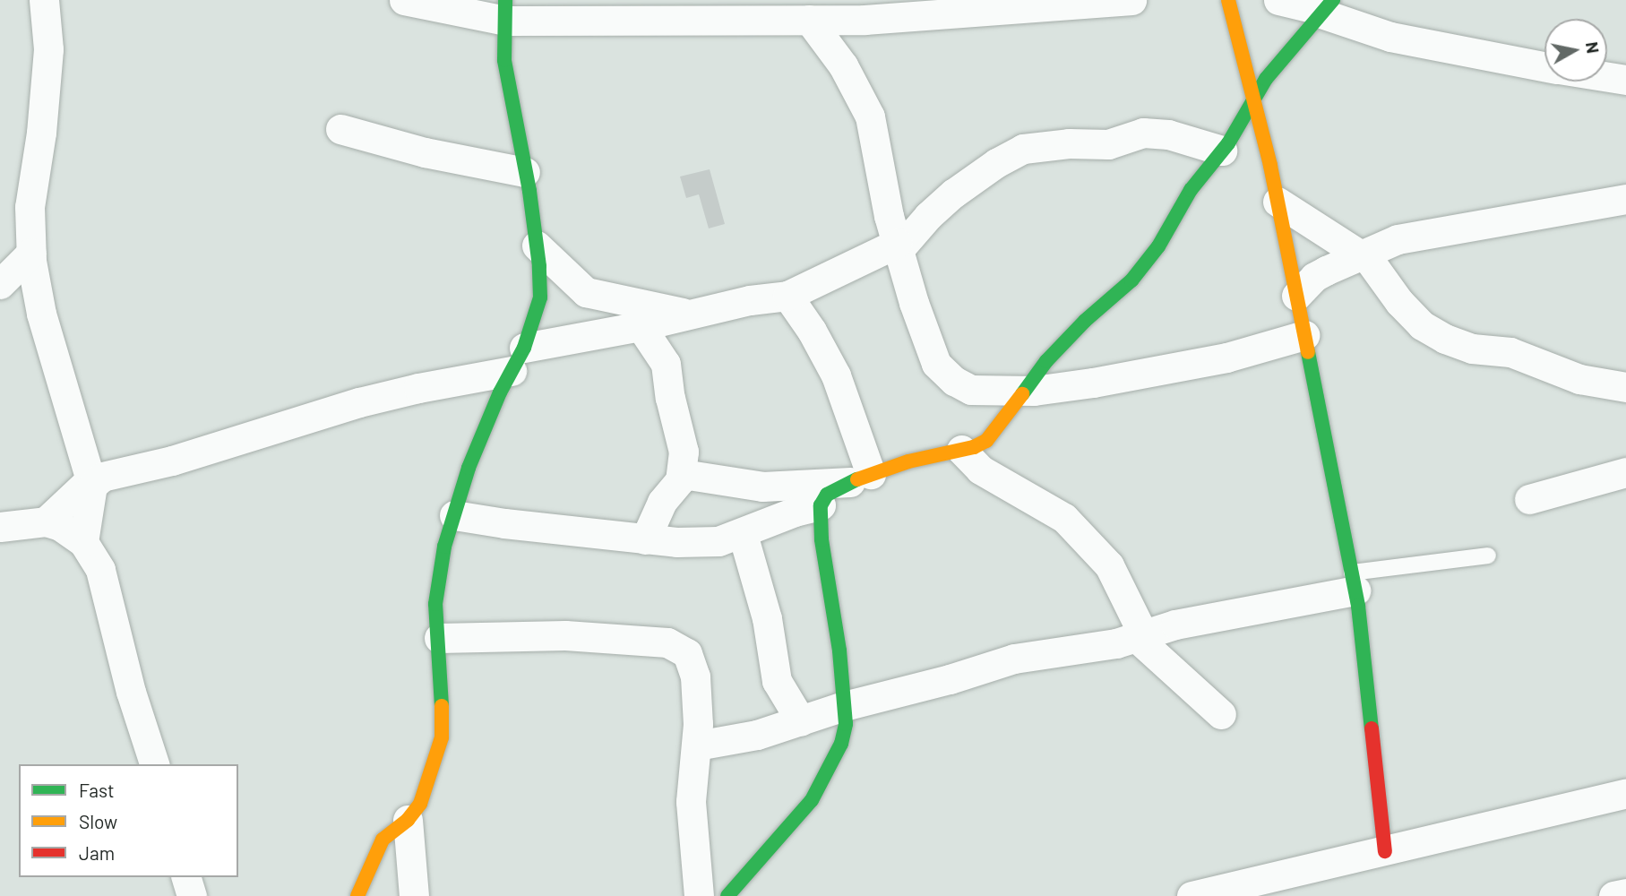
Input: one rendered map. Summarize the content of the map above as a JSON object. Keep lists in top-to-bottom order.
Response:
{
  "legend": ["Fast", "Slow", "Jam"],
  "north": "right"
}
